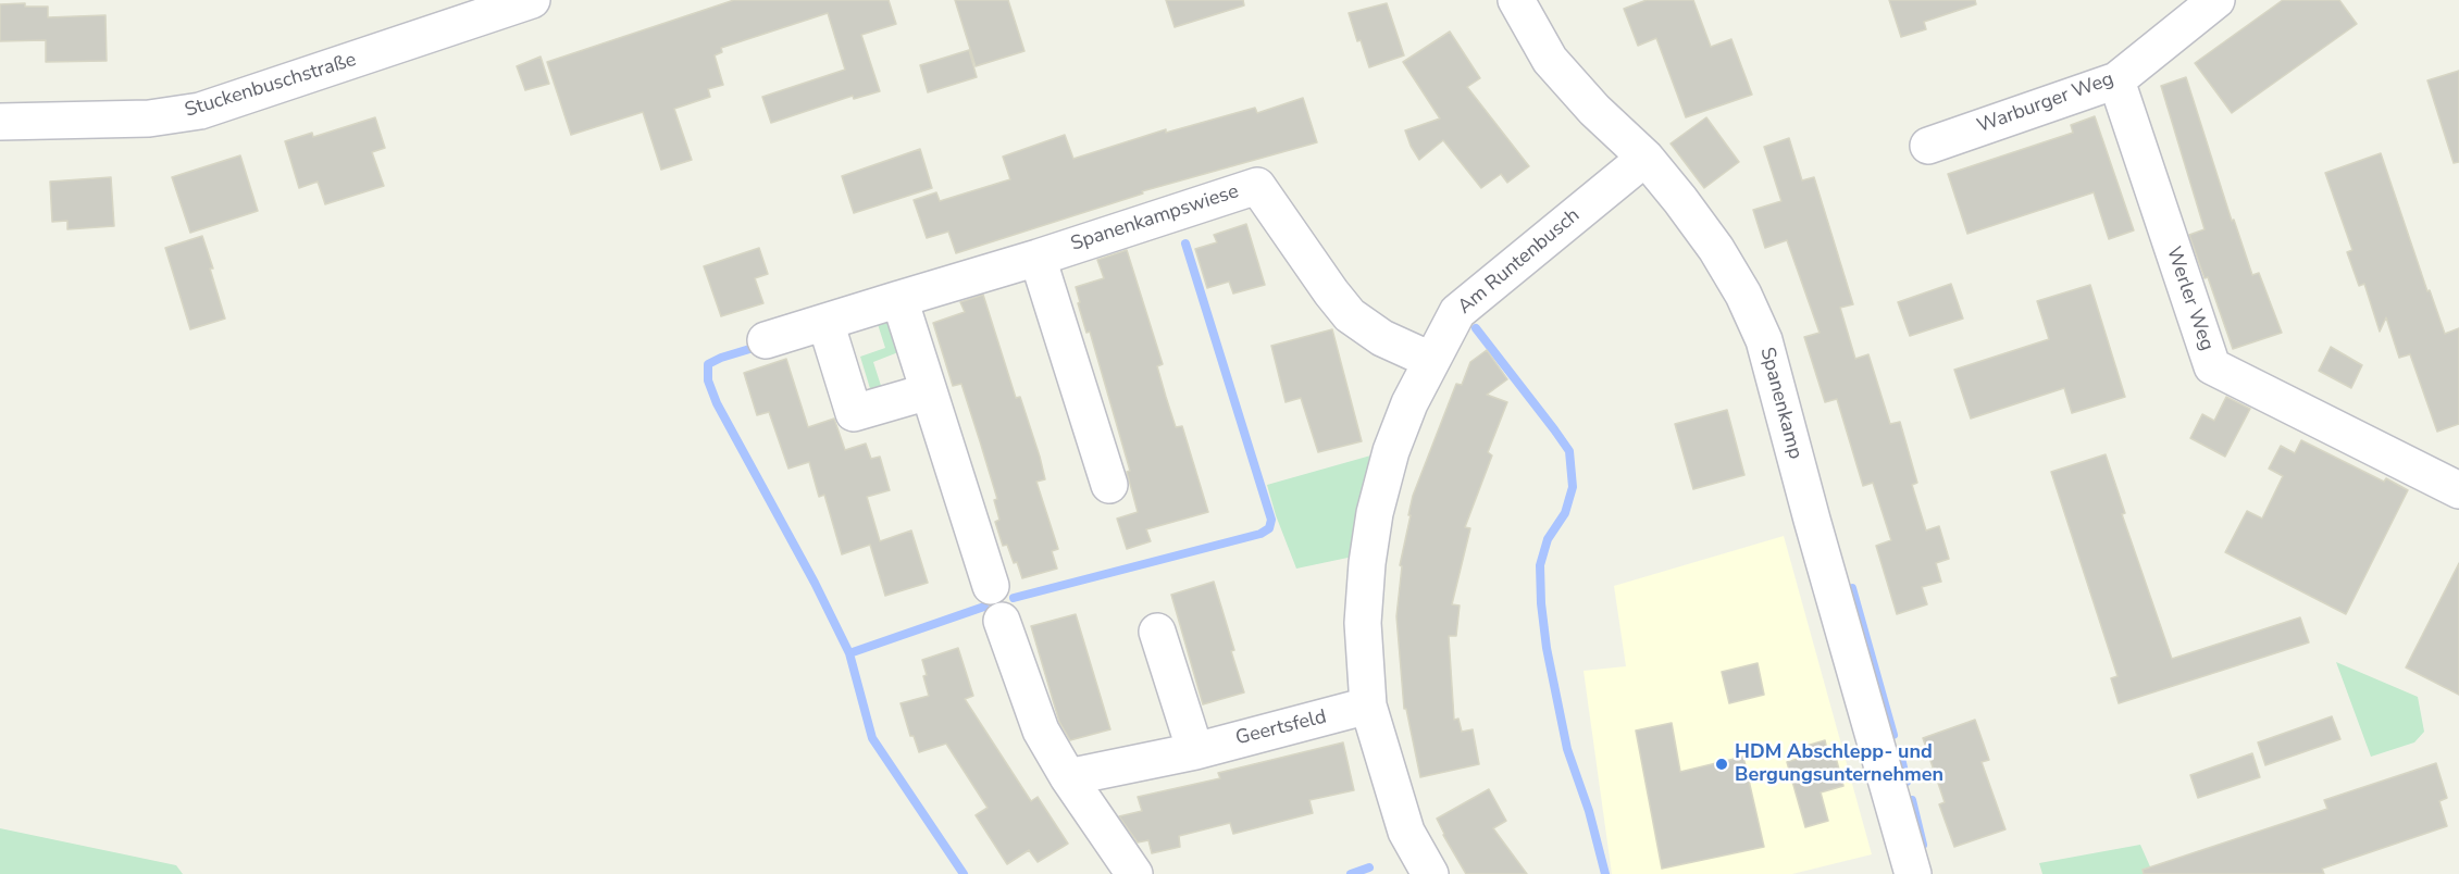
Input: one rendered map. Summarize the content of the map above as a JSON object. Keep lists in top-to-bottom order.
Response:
{
  "streets": {
    "street": [
      "Stuckenbuschstraße",
      "Warburger Weg",
      "Spanenkampswiese",
      "Am Runtenbusch",
      "Werler Weg",
      "Spanenkamp",
      "Geertsfeld"
    ]
  },
  "crossings": [
    ["Warburger Weg", "Werler Weg"],
    ["Spanenkampswiese", "Am Runtenbusch"],
    ["Am Runtenbusch", "Spanenkamp"],
    ["Am Runtenbusch", "Geertsfeld"]
  ],
  "places": ["HDM Abschlepp- und Bergungsunternehmen"]
}
